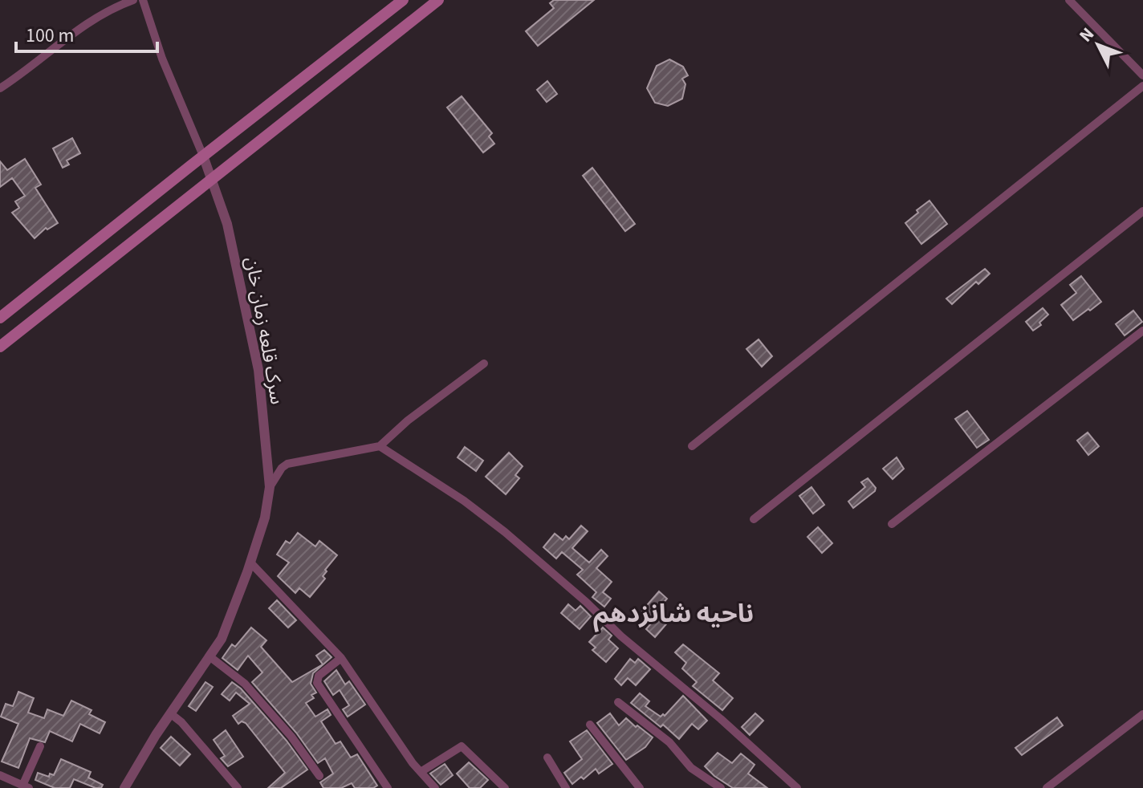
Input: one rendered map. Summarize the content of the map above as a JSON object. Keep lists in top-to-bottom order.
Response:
{
  "streets": {
    "street": ["سرک قلعه زمان خان"]
  },
  "districts": ["ناحیه شانزدهم"],
  "scale_bar": "100 m",
  "north": "top left"
}
